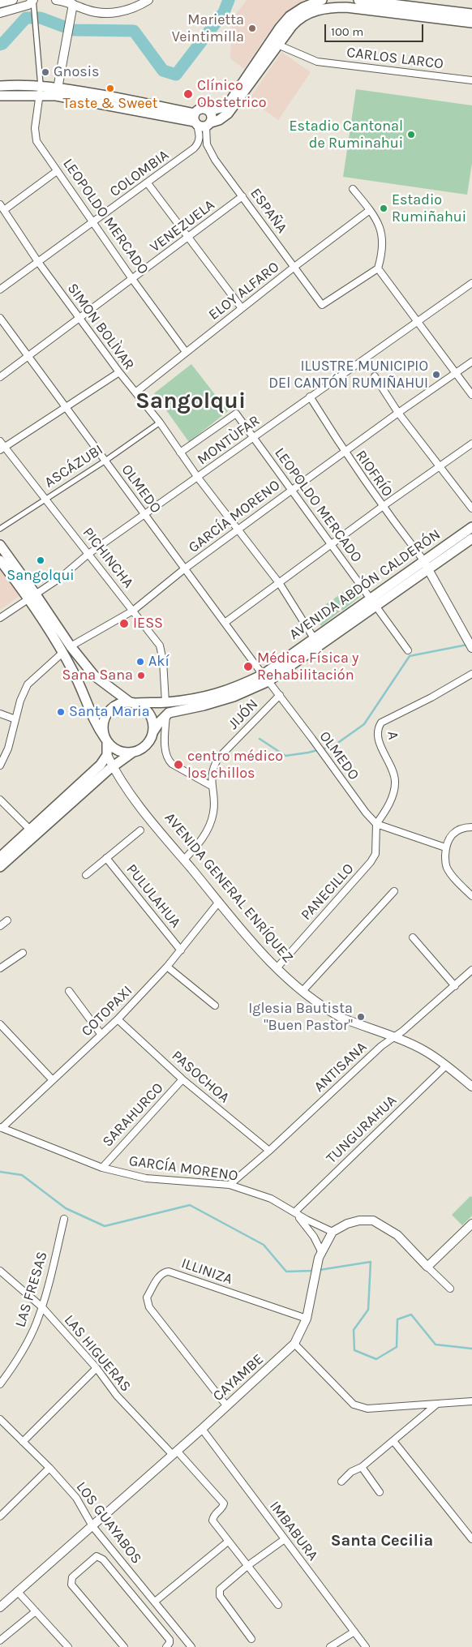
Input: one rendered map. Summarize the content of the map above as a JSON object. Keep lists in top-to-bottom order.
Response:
{
  "streets": {
    "main road": ["AVENIDA ABDÓN CALDERÓN"],
    "street": [
      "CARLOS LARCO",
      "COLOMBIA",
      "ESPAÑA",
      "LEOPOLDO MERCADO",
      "VENEZUELA",
      "ELOY ALFARO",
      "SIMON BOLÌVAR",
      "MONTÙFAR",
      "ASCÁZUBI",
      "RIOFRÍO",
      "OLMEDO",
      "GARCÍA MORENO",
      "PICHINCHA",
      "JIJÓN",
      "A",
      "AVENIDA GENERAL ENRÍQUEZ",
      "PANECILLO",
      "PULULAHUA",
      "COTOPAXI",
      "ANTISANA",
      "PASOCHOA",
      "SARAHURCO",
      "TUNGURAHUA",
      "ILLINIZA",
      "LAS FRESAS",
      "LAS HIGUERAS",
      "CAYAMBE",
      "LOS GUAYABOS",
      "IMBABURA"
    ]
  },
  "crossings": [
    ["COLOMBIA", "ESPAÑA"],
    ["COLOMBIA", "LEOPOLDO MERCADO"],
    ["COLOMBIA", "SIMON BOLÌVAR"],
    ["ESPAÑA", "VENEZUELA"],
    ["ESPAÑA", "ELOY ALFARO"],
    ["LEOPOLDO MERCADO", "VENEZUELA"],
    ["LEOPOLDO MERCADO", "ELOY ALFARO"],
    ["LEOPOLDO MERCADO", "SIMON BOLÌVAR"],
    ["LEOPOLDO MERCADO", "MONTÙFAR"],
    ["LEOPOLDO MERCADO", "GARCÍA MORENO"],
    ["LEOPOLDO MERCADO", "AVENIDA ABDÓN CALDERÓN"],
    ["VENEZUELA", "SIMON BOLÌVAR"],
    ["VENEZUELA", "OLMEDO"],
    ["ELOY ALFARO", "SIMON BOLÌVAR"],
    ["SIMON BOLÌVAR", "MONTÙFAR"],
    ["SIMON BOLÌVAR", "ASCÁZUBI"],
    ["SIMON BOLÌVAR", "GARCÍA MORENO"],
    ["SIMON BOLÌVAR", "AVENIDA ABDÓN CALDERÓN"],
    ["MONTÙFAR", "RIOFRÍO"],
    ["MONTÙFAR", "OLMEDO"],
    ["MONTÙFAR", "PICHINCHA"],
    ["ASCÁZUBI", "OLMEDO"],
    ["ASCÁZUBI", "PICHINCHA"],
    ["RIOFRÍO", "GARCÍA MORENO"],
    ["RIOFRÍO", "AVENIDA ABDÓN CALDERÓN"],
    ["OLMEDO", "GARCÍA MORENO"],
    ["OLMEDO", "AVENIDA ABDÓN CALDERÓN"],
    ["OLMEDO", "JIJÓN"],
    ["OLMEDO", "A"],
    ["OLMEDO", "PANECILLO"],
    ["GARCÍA MORENO", "PICHINCHA"],
    ["GARCÍA MORENO", "COTOPAXI"],
    ["GARCÍA MORENO", "ANTISANA"],
    ["GARCÍA MORENO", "SARAHURCO"],
    ["GARCÍA MORENO", "TUNGURAHUA"],
    ["GARCÍA MORENO", "CAYAMBE"],
    ["PICHINCHA", "AVENIDA ABDÓN CALDERÓN"],
    ["JIJÓN", "AVENIDA GENERAL ENRÍQUEZ"],
    ["A", "PANECILLO"],
    ["AVENIDA GENERAL ENRÍQUEZ", "PANECILLO"],
    ["AVENIDA GENERAL ENRÍQUEZ", "COTOPAXI"],
    ["AVENIDA GENERAL ENRÍQUEZ", "ANTISANA"],
    ["AVENIDA GENERAL ENRÍQUEZ", "TUNGURAHUA"],
    ["PULULAHUA", "COTOPAXI"],
    ["COTOPAXI", "PASOCHOA"],
    ["ANTISANA", "PASOCHOA"],
    ["PASOCHOA", "SARAHURCO"],
    ["ILLINIZA", "CAYAMBE"],
    ["LAS FRESAS", "LAS HIGUERAS"],
    ["LAS HIGUERAS", "CAYAMBE"],
    ["CAYAMBE", "LOS GUAYABOS"],
    ["CAYAMBE", "IMBABURA"]
  ],
  "districts": ["Sangolqui", "Santa Cecilia"],
  "places": [
    "Marietta Veintimilla",
    "Gnosis",
    "Taste & Sweet",
    "Clínico Obstetrico",
    "Estadio Cantonal de Ruminahui",
    "Estadio Rumiñahui",
    "ILUSTRE MUNICIPIO DEl CANTÓN RUMIÑAHUI",
    "Sangolqui",
    "IESS",
    "Akí",
    "Médica Física y Rehabilitación",
    "Sana Sana",
    "Santa Maria",
    "centro médico los chillos",
    "Iglesia Bautista \"Buen Pastor\""
  ],
  "scale_bar": "100 m"
}
